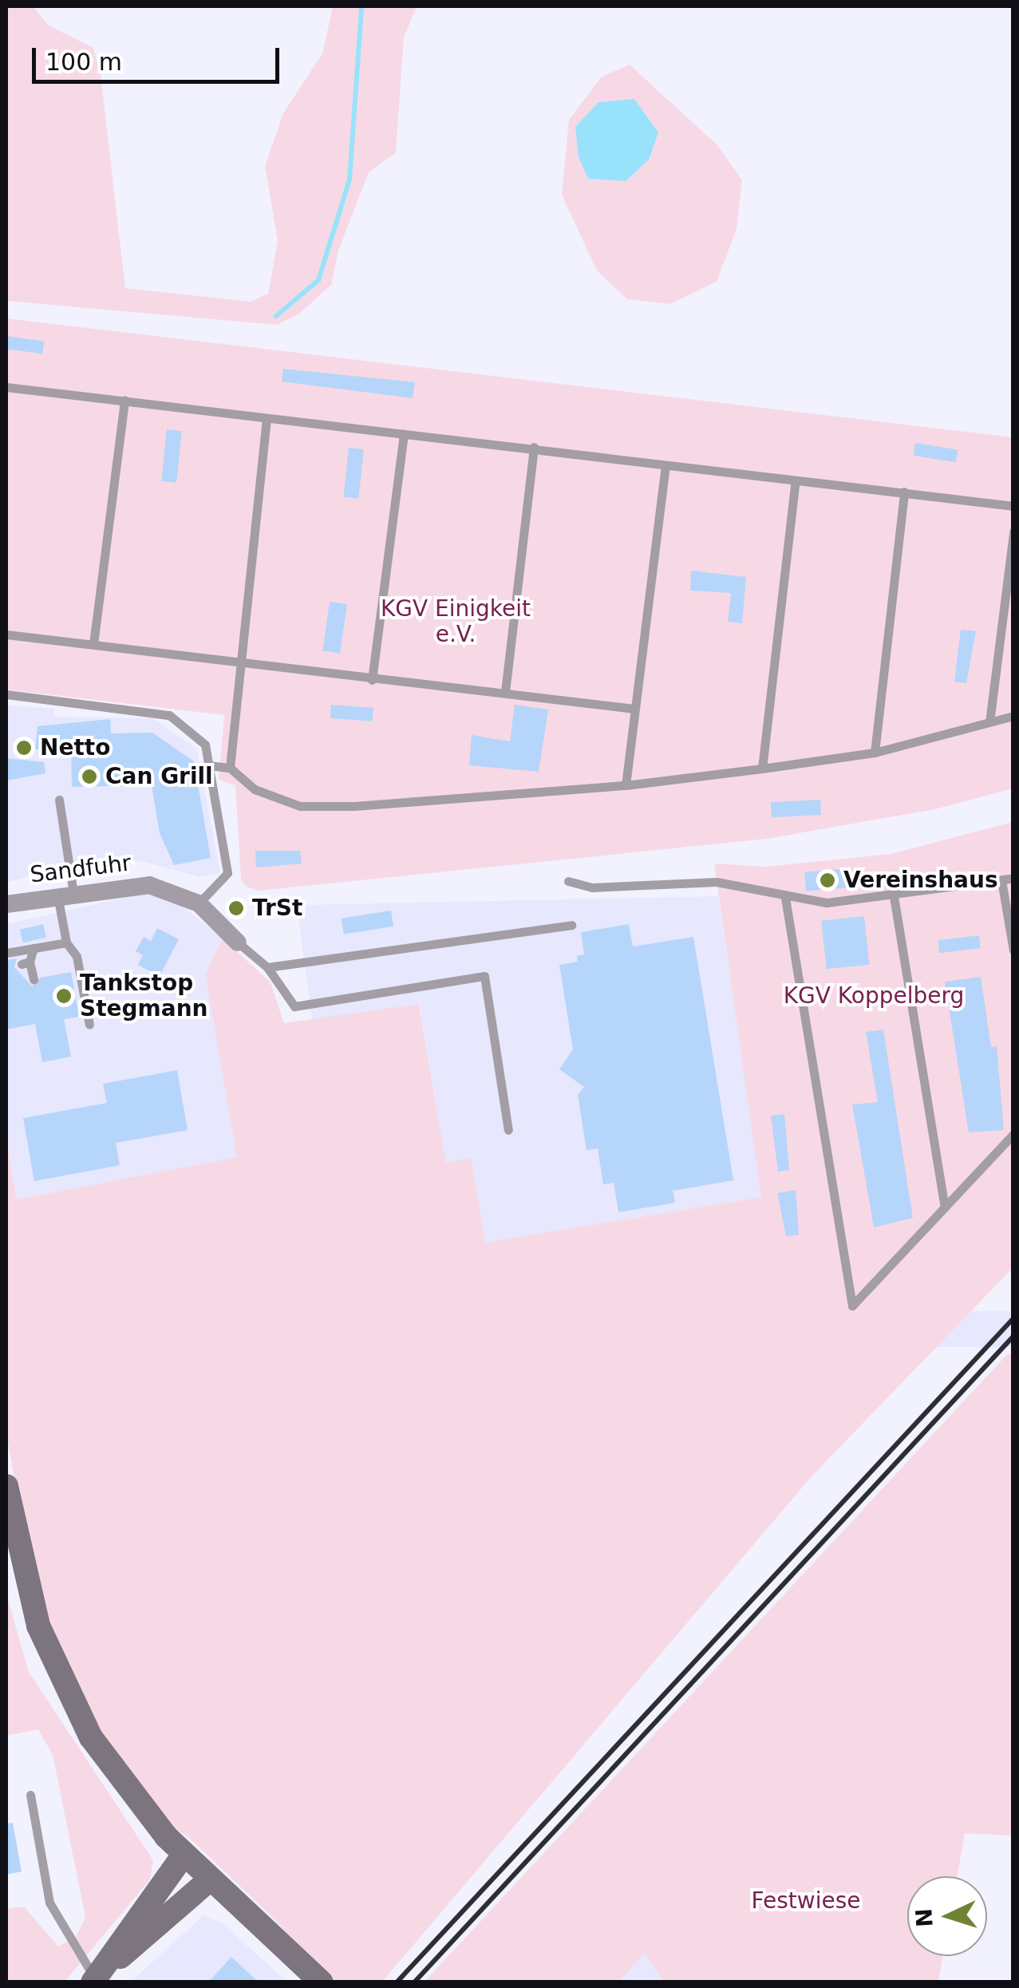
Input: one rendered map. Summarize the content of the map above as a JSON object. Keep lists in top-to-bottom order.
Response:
{
  "streets": {
    "street": ["Sandfuhr"]
  },
  "parks": ["KGV Einigkeit e.V.", "KGV Koppelberg", "Festwiese"],
  "places": [
    "Netto",
    "Can Grill",
    "Vereinshaus",
    "TrSt",
    "Tankstop Stegmann"
  ],
  "scale_bar": "100 m",
  "north": "left"
}
